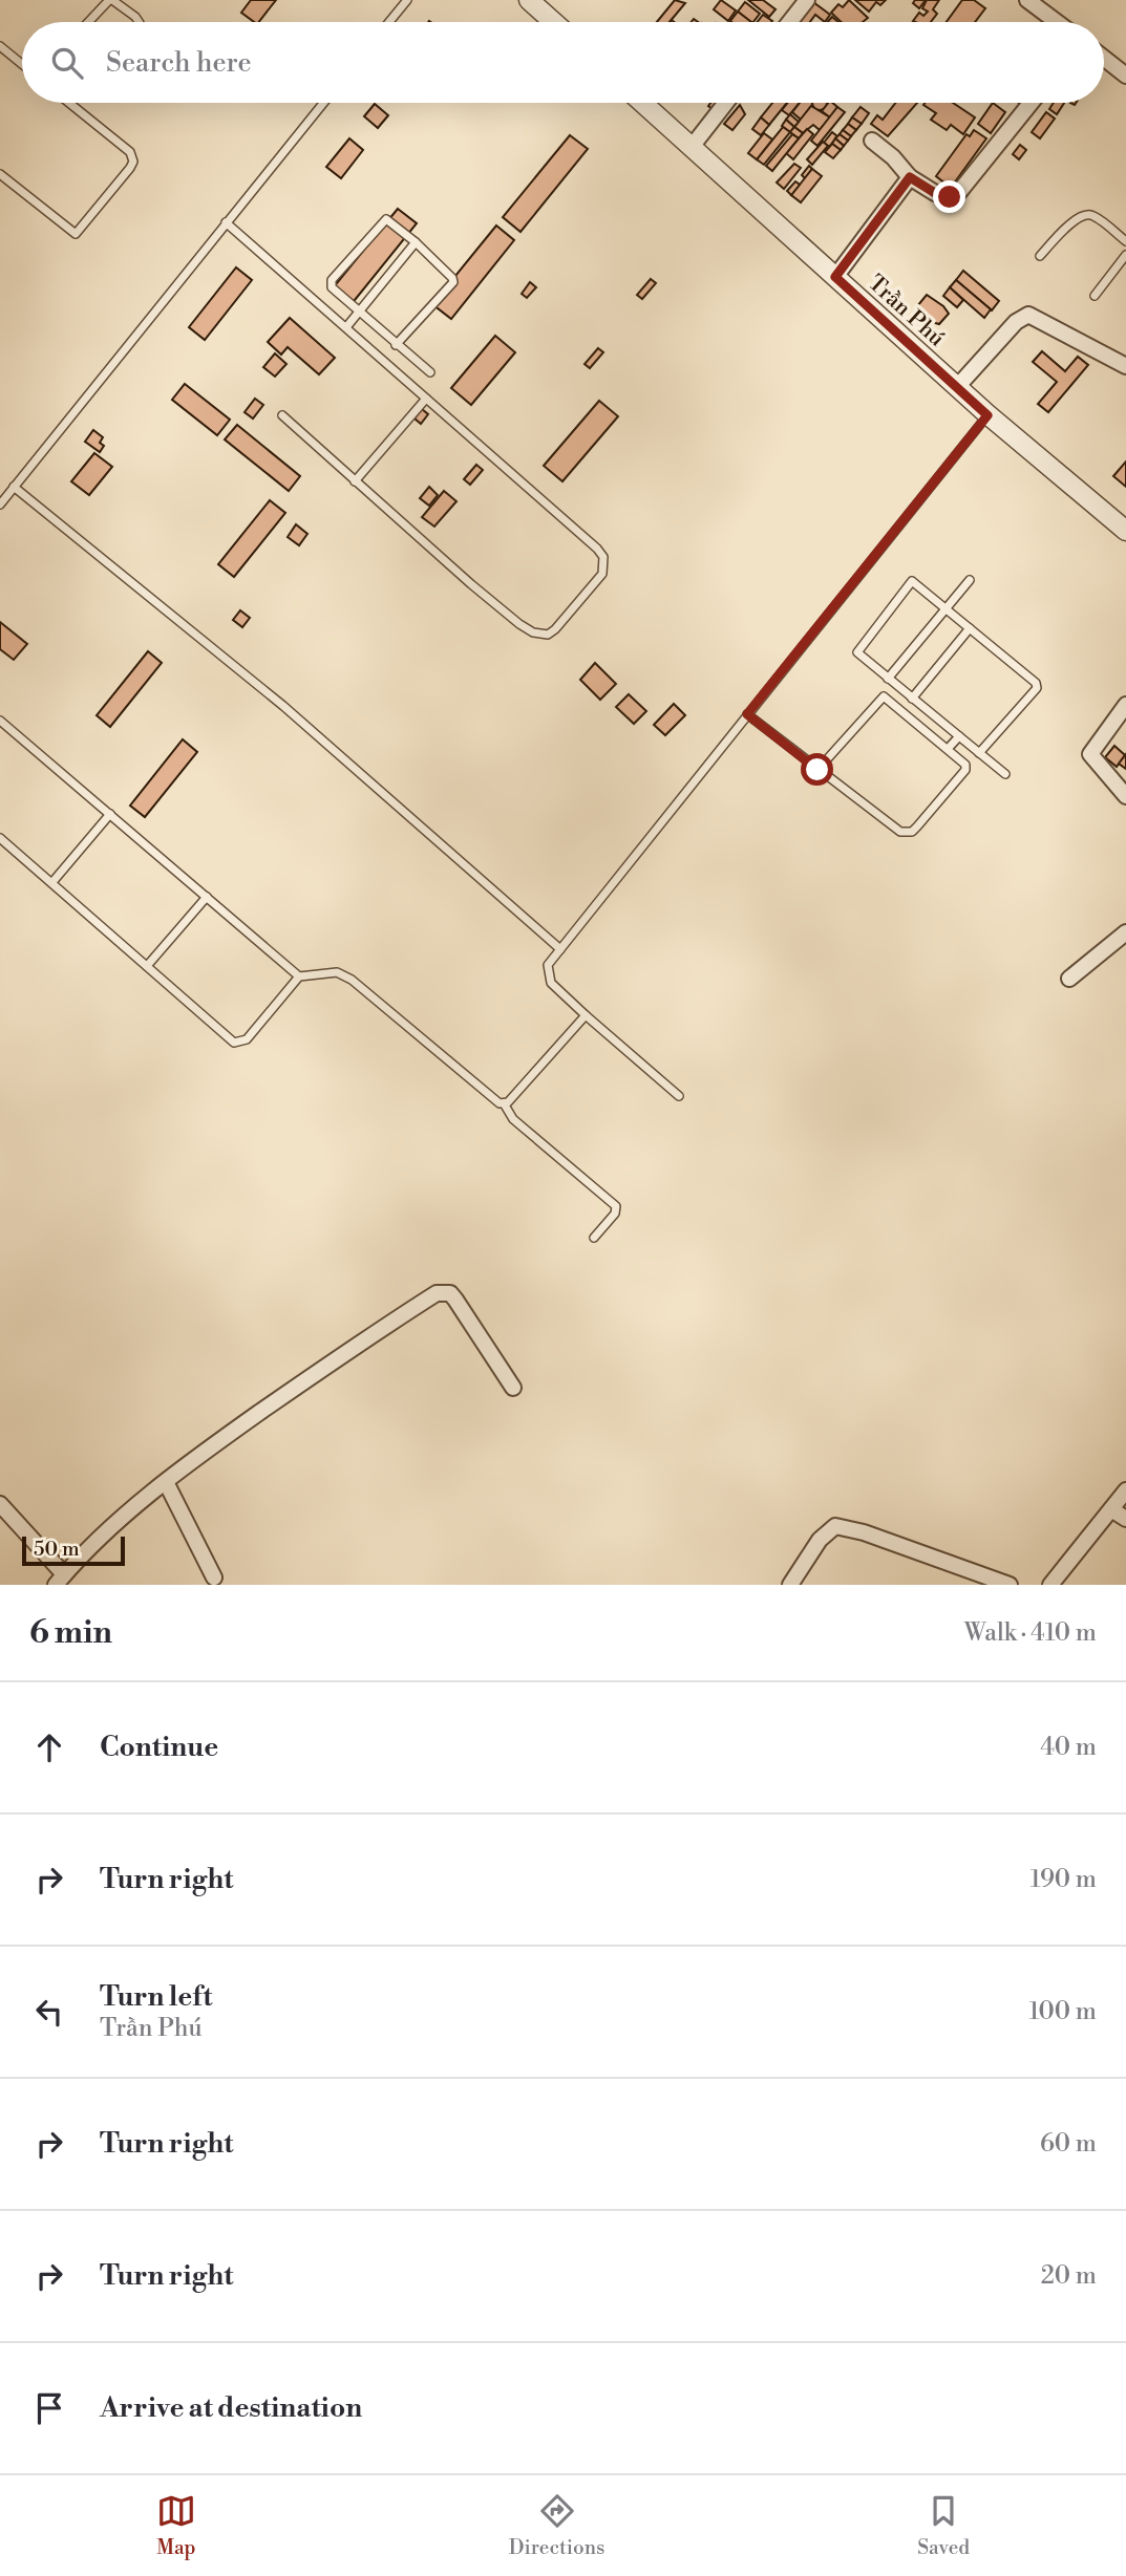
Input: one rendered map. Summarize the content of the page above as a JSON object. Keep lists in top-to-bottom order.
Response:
{
  "streets": {
    "street": ["Trần Phú"]
  },
  "scale_bar": "50 m",
  "page": {
    "search": "Search here",
    "scale": "50 m",
    "heading": ["6 min", "Walk · 410 m"],
    "list": [
      ["Continue", "40 m"],
      ["Turn right", "190 m"],
      ["Turn left", "Trần Phú", "100 m"],
      ["Turn right", "60 m"],
      ["Turn right", "20 m"],
      "Arrive at destination"
    ],
    "nav": ["Map", "Directions", "Saved"]
  }
}
